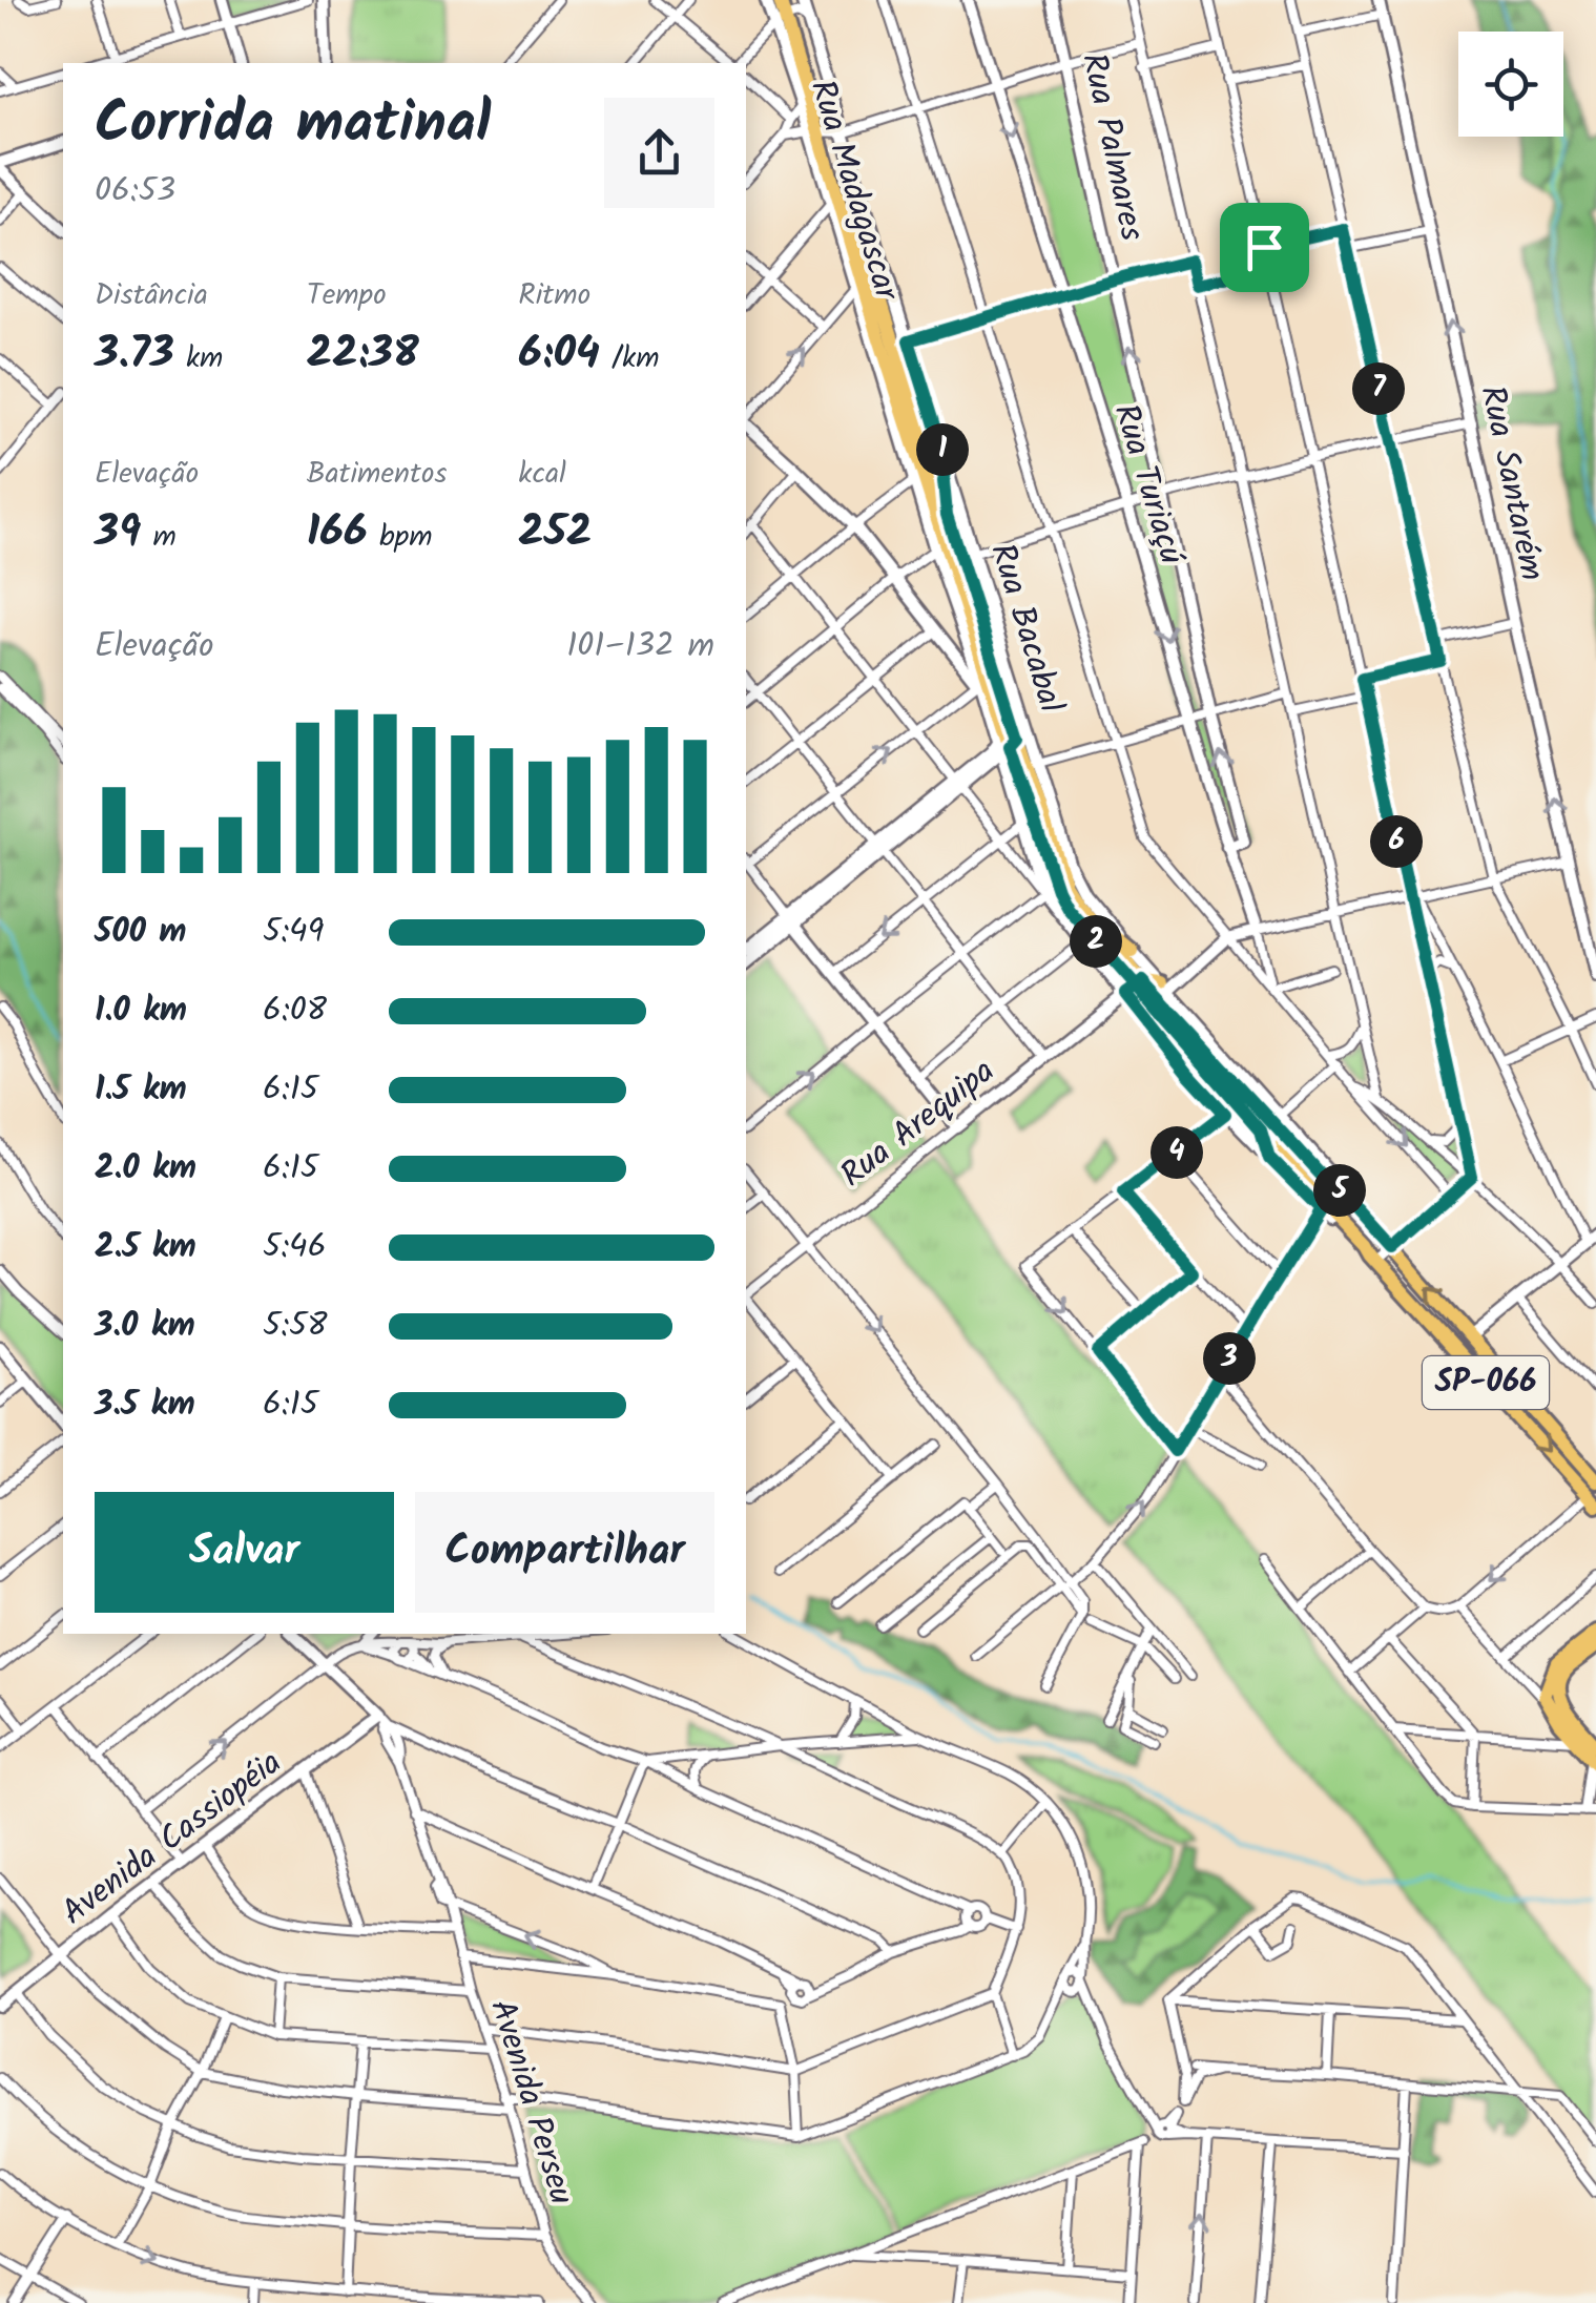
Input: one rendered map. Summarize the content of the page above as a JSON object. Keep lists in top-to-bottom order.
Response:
{
  "streets": {
    "main road": ["SP-066"],
    "street": [
      "Rua Palmares",
      "Rua Madagascar",
      "Rua Santarém",
      "Rua Turiaçú",
      "Rua Bacabal",
      "Rua Arequipa",
      "Avenida Cassiopéia",
      "Avenida Perseu"
    ]
  },
  "crossings": [
    ["Rua Palmares", "Rua Turiaçú"],
    ["Rua Madagascar", "Rua Bacabal"],
    ["Rua Madagascar", "SP-066"],
    ["Rua Bacabal", "SP-066"],
    ["Rua Arequipa", "SP-066"],
    ["Avenida Cassiopéia", "Avenida Perseu"]
  ],
  "page": {
    "heading": ["Corrida matinal", "06:53"],
    "stats": [
      ["Distância", "3.73 km"],
      ["Tempo", "22:38"],
      ["Ritmo", "6:04 /km"],
      ["Elevação", "39 m"],
      ["Batimentos", "166 bpm"],
      ["kcal", "252"]
    ],
    "pins": [
      "7",
      "1",
      "6",
      "2",
      "4",
      "5",
      "3"
    ],
    "chart": ["Elevação", "101–132 m"],
    "list": [
      {
        "name": "500 m",
        "note": "5:49"
      },
      {
        "name": "1.0 km",
        "note": "6:08"
      },
      {
        "name": "1.5 km",
        "note": "6:15"
      },
      {
        "name": "2.0 km",
        "note": "6:15"
      },
      {
        "name": "2.5 km",
        "note": "5:46"
      },
      {
        "name": "3.0 km",
        "note": "5:58"
      },
      {
        "name": "3.5 km",
        "note": "6:15"
      }
    ],
    "buttons": ["Salvar", "Compartilhar"]
  }
}
